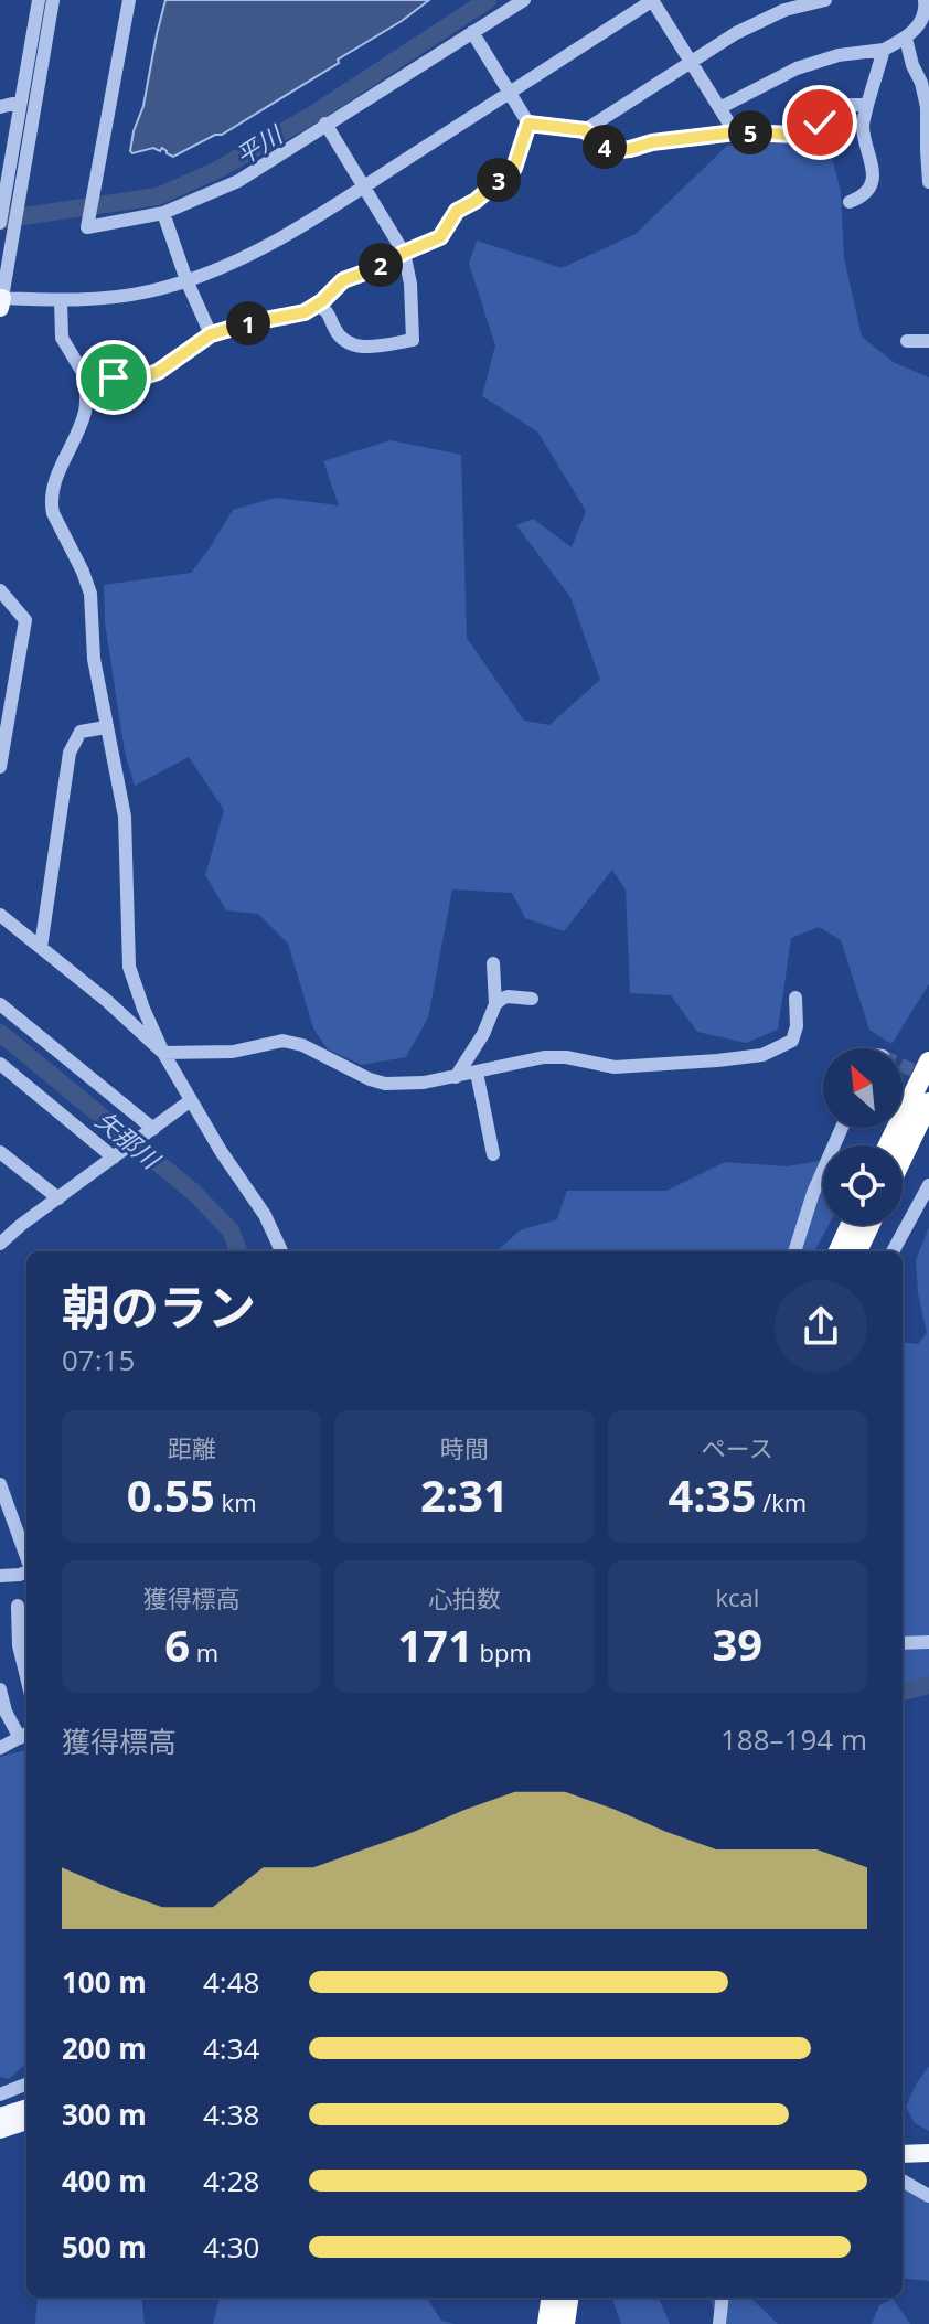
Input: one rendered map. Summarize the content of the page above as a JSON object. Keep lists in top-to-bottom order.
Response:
{
  "water": ["平川", "矢那川"],
  "north": "top left",
  "page": {
    "pins": [
      "5",
      "4",
      "3",
      "2",
      "1"
    ],
    "heading": ["朝のラン", "07:15"],
    "stats": [
      ["距離", "0.55 km"],
      ["時間", "2:31"],
      ["ペース", "4:35 /km"],
      ["獲得標高", "6 m"],
      ["心拍数", "171 bpm"],
      ["kcal", "39"]
    ],
    "chart": ["獲得標高", "188–194 m"],
    "list": [
      {
        "name": "100 m",
        "note": "4:48"
      },
      {
        "name": "200 m",
        "note": "4:34"
      },
      {
        "name": "300 m",
        "note": "4:38"
      },
      {
        "name": "400 m",
        "note": "4:28"
      },
      {
        "name": "500 m",
        "note": "4:30"
      }
    ]
  }
}
